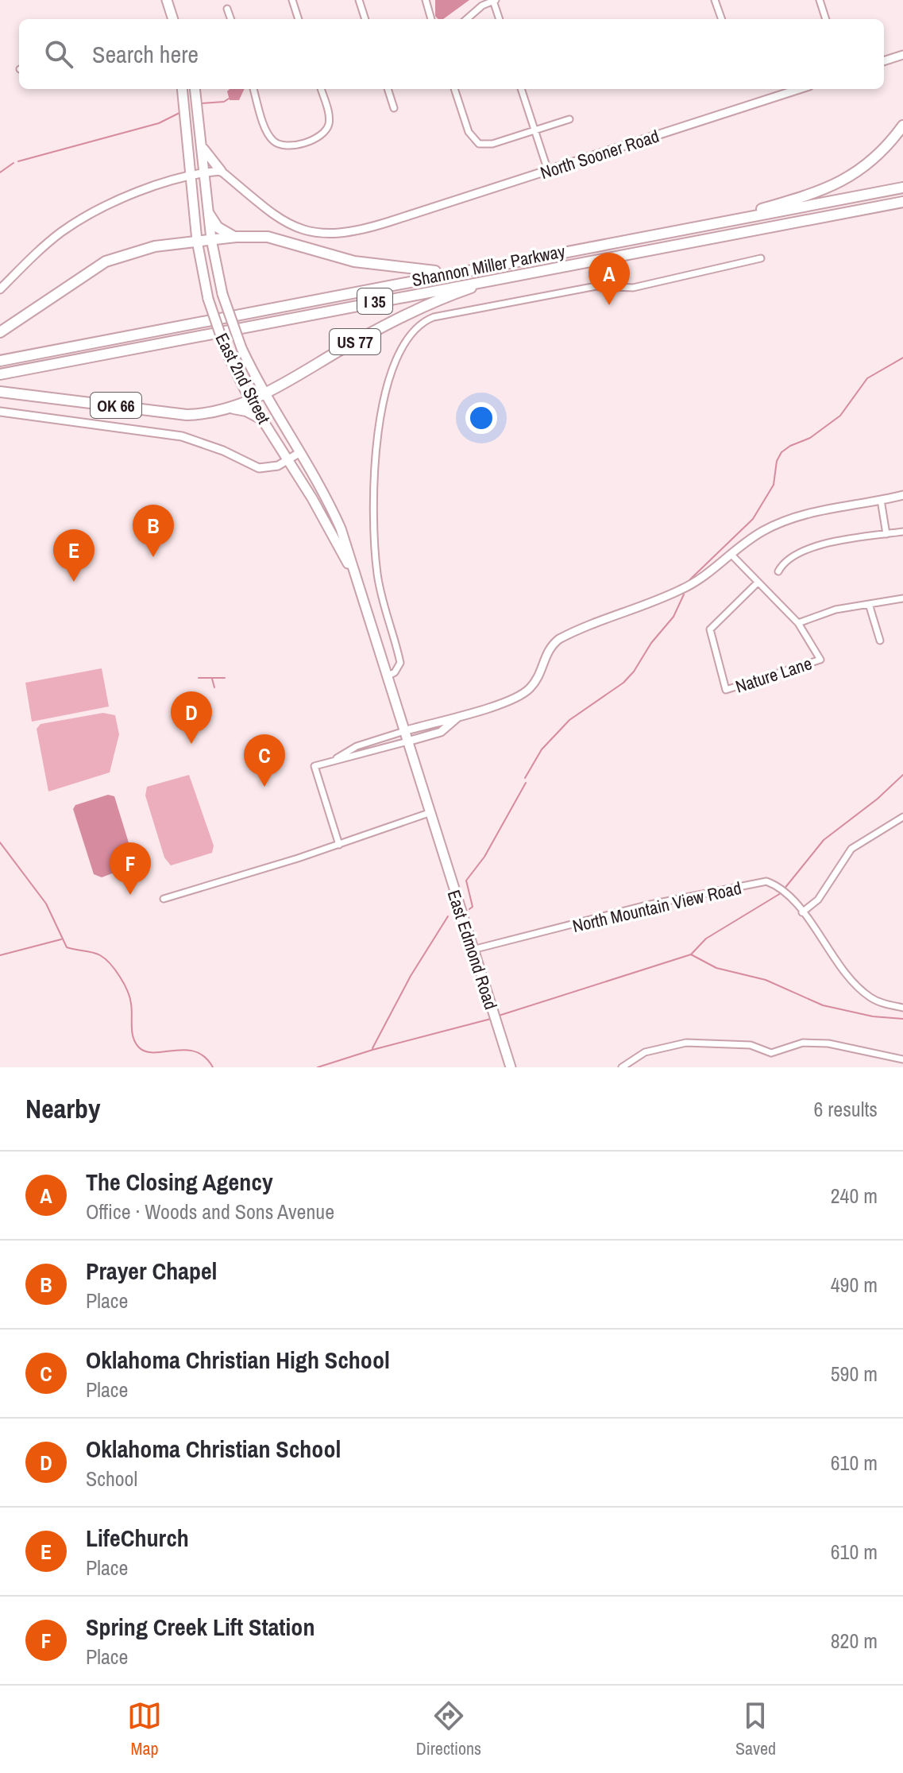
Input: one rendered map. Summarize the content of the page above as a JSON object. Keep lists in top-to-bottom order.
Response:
{
  "streets": {
    "highway": [
      "Shannon Miller Parkway",
      "I 35",
      "US 77",
      "OK 66"
    ],
    "main road": ["East 2nd Street", "East Edmond Road"],
    "street": ["North Sooner Road", "Nature Lane", "North Mountain View Road"]
  },
  "crossings": [
    ["Shannon Miller Parkway", "US 77"],
    ["US 77", "East 2nd Street"],
    ["East 2nd Street", "OK 66"],
    ["East 2nd Street", "East Edmond Road"],
    ["North Mountain View Road", "East Edmond Road"]
  ],
  "page": {
    "search": "Search here",
    "pins": [
      "A",
      "B",
      "E",
      "D",
      "C",
      "F"
    ],
    "heading": ["Nearby", "6 results"],
    "list": [
      {
        "mark": "A",
        "name": "The Closing Agency",
        "note": "Office · Woods and Sons Avenue",
        "value": "240 m"
      },
      {
        "mark": "B",
        "name": "Prayer Chapel",
        "note": "Place",
        "value": "490 m"
      },
      {
        "mark": "C",
        "name": "Oklahoma Christian High School",
        "note": "Place",
        "value": "590 m"
      },
      {
        "mark": "D",
        "name": "Oklahoma Christian School",
        "note": "School",
        "value": "610 m"
      },
      {
        "mark": "E",
        "name": "LifeChurch",
        "note": "Place",
        "value": "610 m"
      },
      {
        "mark": "F",
        "name": "Spring Creek Lift Station",
        "note": "Place",
        "value": "820 m"
      }
    ],
    "nav": ["Map", "Directions", "Saved"]
  }
}
